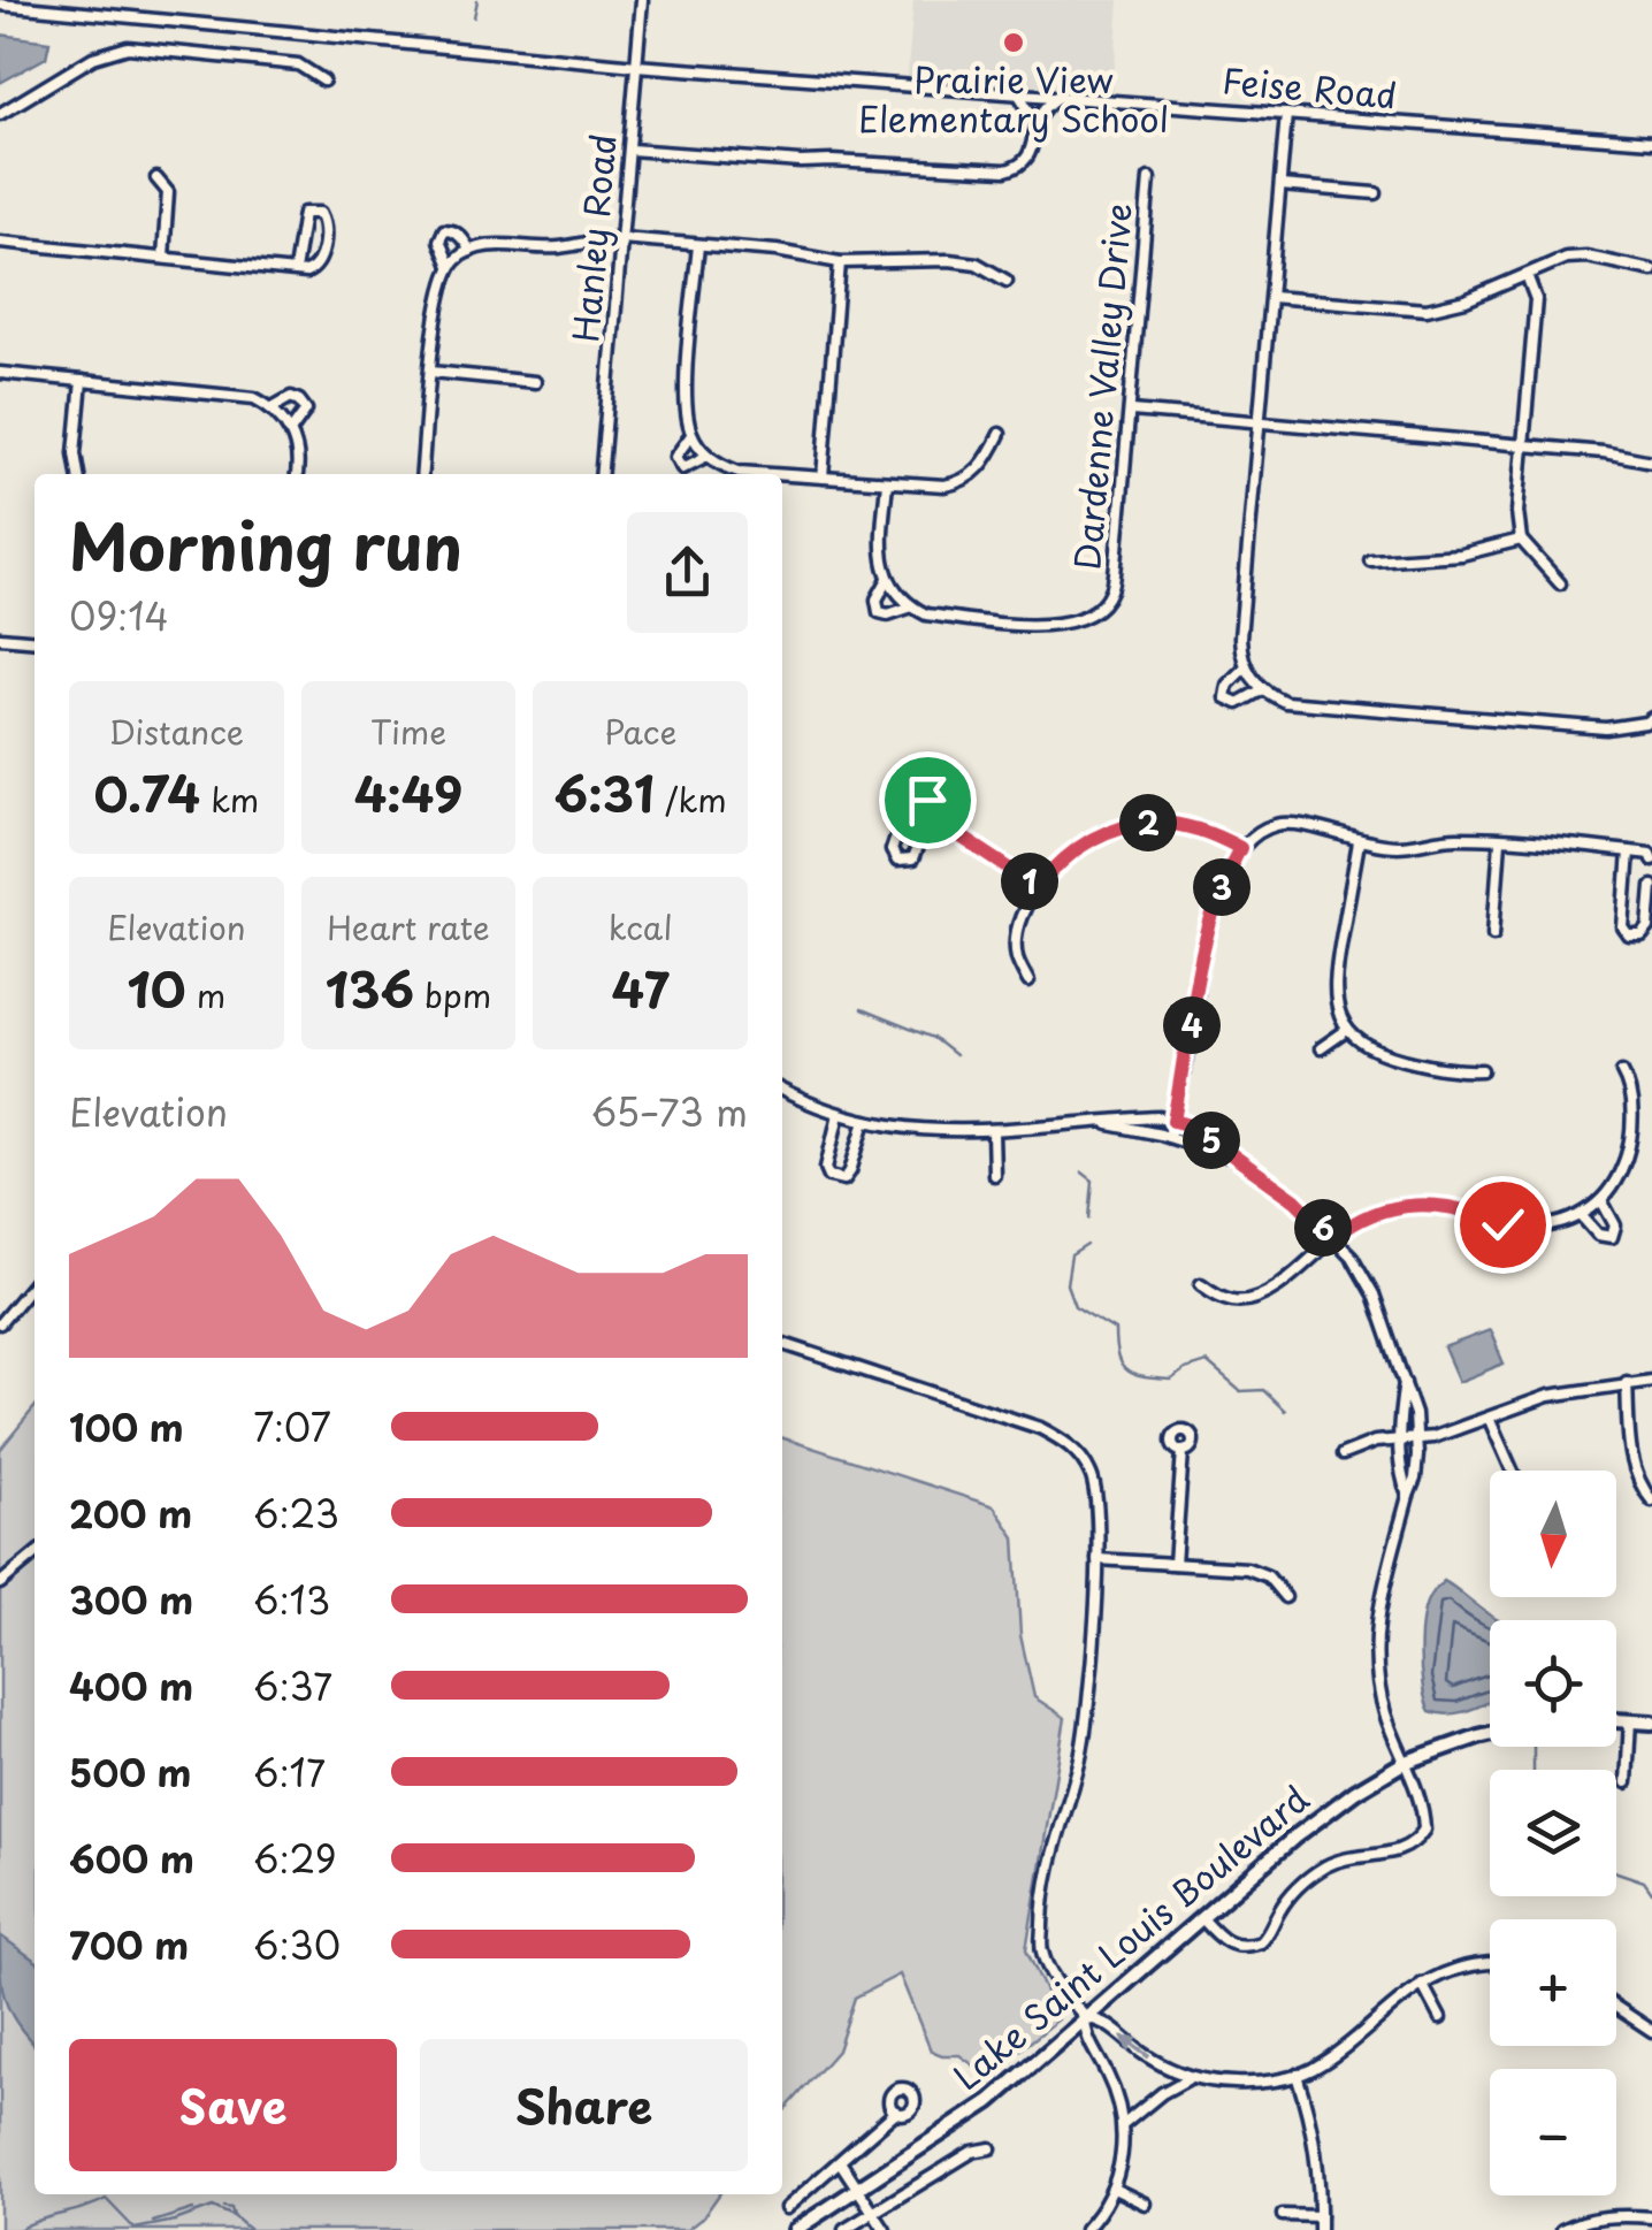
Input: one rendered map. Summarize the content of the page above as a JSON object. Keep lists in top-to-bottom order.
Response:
{
  "streets": {
    "main road": ["Lake Saint Louis Boulevard"],
    "street": ["Feise Road", "Hanley Road", "Dardenne Valley Drive"]
  },
  "crossings": [
    ["Feise Road", "Hanley Road"]
  ],
  "places": ["Prairie View Elementary School"],
  "north": "bottom",
  "page": {
    "heading": ["Morning run", "09:14"],
    "stats": [
      ["Distance", "0.74 km"],
      ["Time", "4:49"],
      ["Pace", "6:31 /km"],
      ["Elevation", "10 m"],
      ["Heart rate", "136 bpm"],
      ["kcal", "47"]
    ],
    "pins": [
      "2",
      "1",
      "3",
      "4",
      "5",
      "6"
    ],
    "chart": ["Elevation", "65–73 m"],
    "list": [
      {
        "name": "100 m",
        "note": "7:07"
      },
      {
        "name": "200 m",
        "note": "6:23"
      },
      {
        "name": "300 m",
        "note": "6:13"
      },
      {
        "name": "400 m",
        "note": "6:37"
      },
      {
        "name": "500 m",
        "note": "6:17"
      },
      {
        "name": "600 m",
        "note": "6:29"
      },
      {
        "name": "700 m",
        "note": "6:30"
      }
    ],
    "map_buttons": ["+", "−"],
    "buttons": ["Save", "Share"]
  }
}
